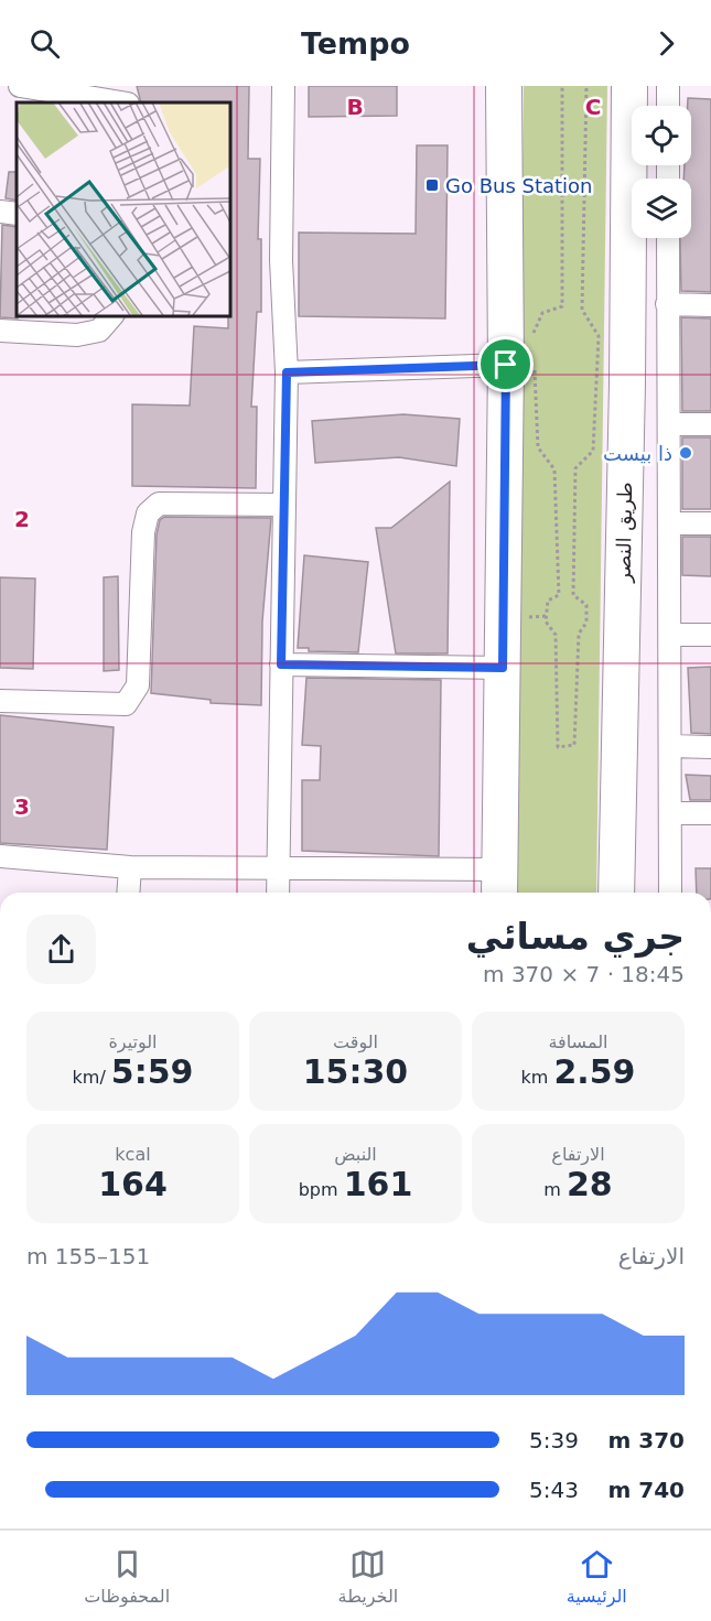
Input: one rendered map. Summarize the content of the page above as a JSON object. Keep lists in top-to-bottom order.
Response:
{
  "streets": {
    "main road": ["طريق النصر"]
  },
  "places": {
    "transit": ["Go Bus Station"],
    "other": ["ذا بيست"]
  },
  "page": {
    "header": "Tempo",
    "heading": ["جري مسائي", "18:45 · 7 × 370 m"],
    "stats": [
      ["المسافة", "2.59 km"],
      ["الوقت", "15:30"],
      ["الوتيرة", "5:59 /km"],
      ["الارتفاع", "28 m"],
      ["النبض", "161 bpm"],
      ["kcal", "164"]
    ],
    "chart": ["الارتفاع", "151–155 m"],
    "list": [
      {
        "name": "370 m",
        "note": "5:39"
      },
      {
        "name": "740 m",
        "note": "5:43"
      }
    ],
    "tabs": ["الرئيسية", "الخريطة", "المحفوظات"]
  },
  "grid": {
    "columns": ["B", "C"],
    "rows": ["2", "3"]
  }
}
